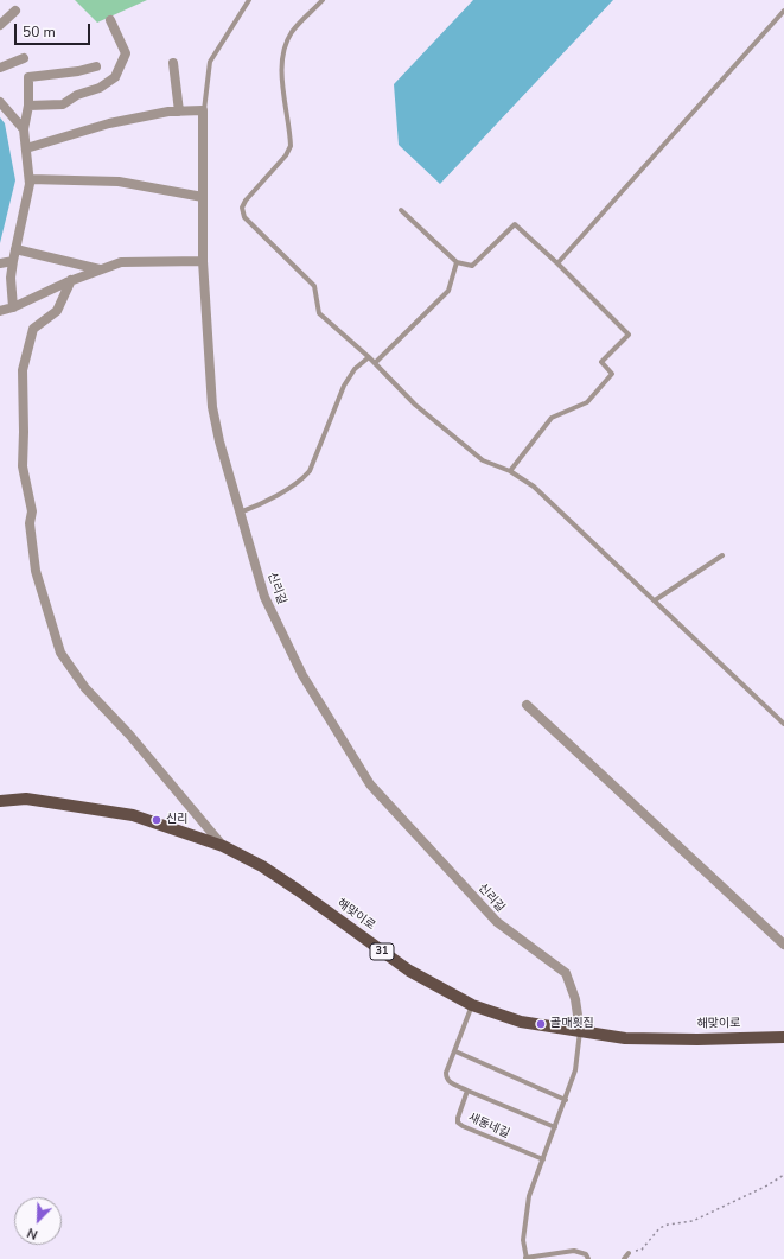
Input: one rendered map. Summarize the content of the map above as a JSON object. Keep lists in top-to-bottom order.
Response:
{
  "streets": {
    "main road": ["해맞이로", "31"],
    "street": ["신리길"],
    "lane": ["새동네길"]
  },
  "crossings": [
    ["신리길", "해맞이로"],
    ["해맞이로", "새동네길"]
  ],
  "places": ["신리", "골매횟집"],
  "scale_bar": "50 m",
  "north": "bottom left"
}
